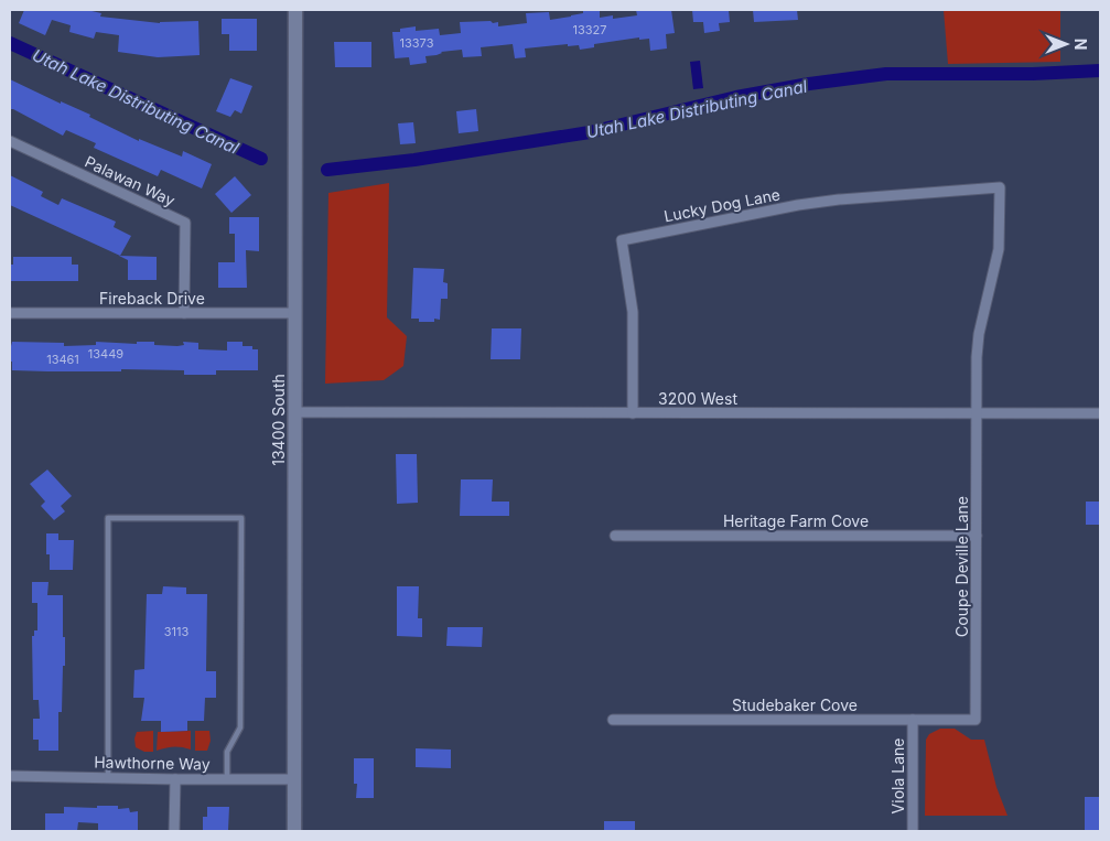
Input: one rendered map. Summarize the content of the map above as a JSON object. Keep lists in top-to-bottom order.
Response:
{
  "streets": {
    "main road": ["13400 South"],
    "street": [
      "Palawan Way",
      "Lucky Dog Lane",
      "Fireback Drive",
      "3200 West",
      "Heritage Farm Cove",
      "Coupe Deville Lane",
      "Studebaker Cove",
      "Hawthorne Way",
      "Viola Lane"
    ]
  },
  "crossings": [
    ["Palawan Way", "Fireback Drive"],
    ["Lucky Dog Lane", "3200 West"],
    ["Lucky Dog Lane", "Coupe Deville Lane"],
    ["Fireback Drive", "13400 South"],
    ["3200 West", "13400 South"],
    ["3200 West", "Coupe Deville Lane"],
    ["13400 South", "Hawthorne Way"],
    ["Heritage Farm Cove", "Coupe Deville Lane"],
    ["Coupe Deville Lane", "Studebaker Cove"],
    ["Studebaker Cove", "Viola Lane"]
  ],
  "water": ["Utah Lake Distributing Canal"],
  "house_numbers": [
    "13327",
    "13373",
    "13449",
    "13461",
    "3113"
  ],
  "north": "right"
}
